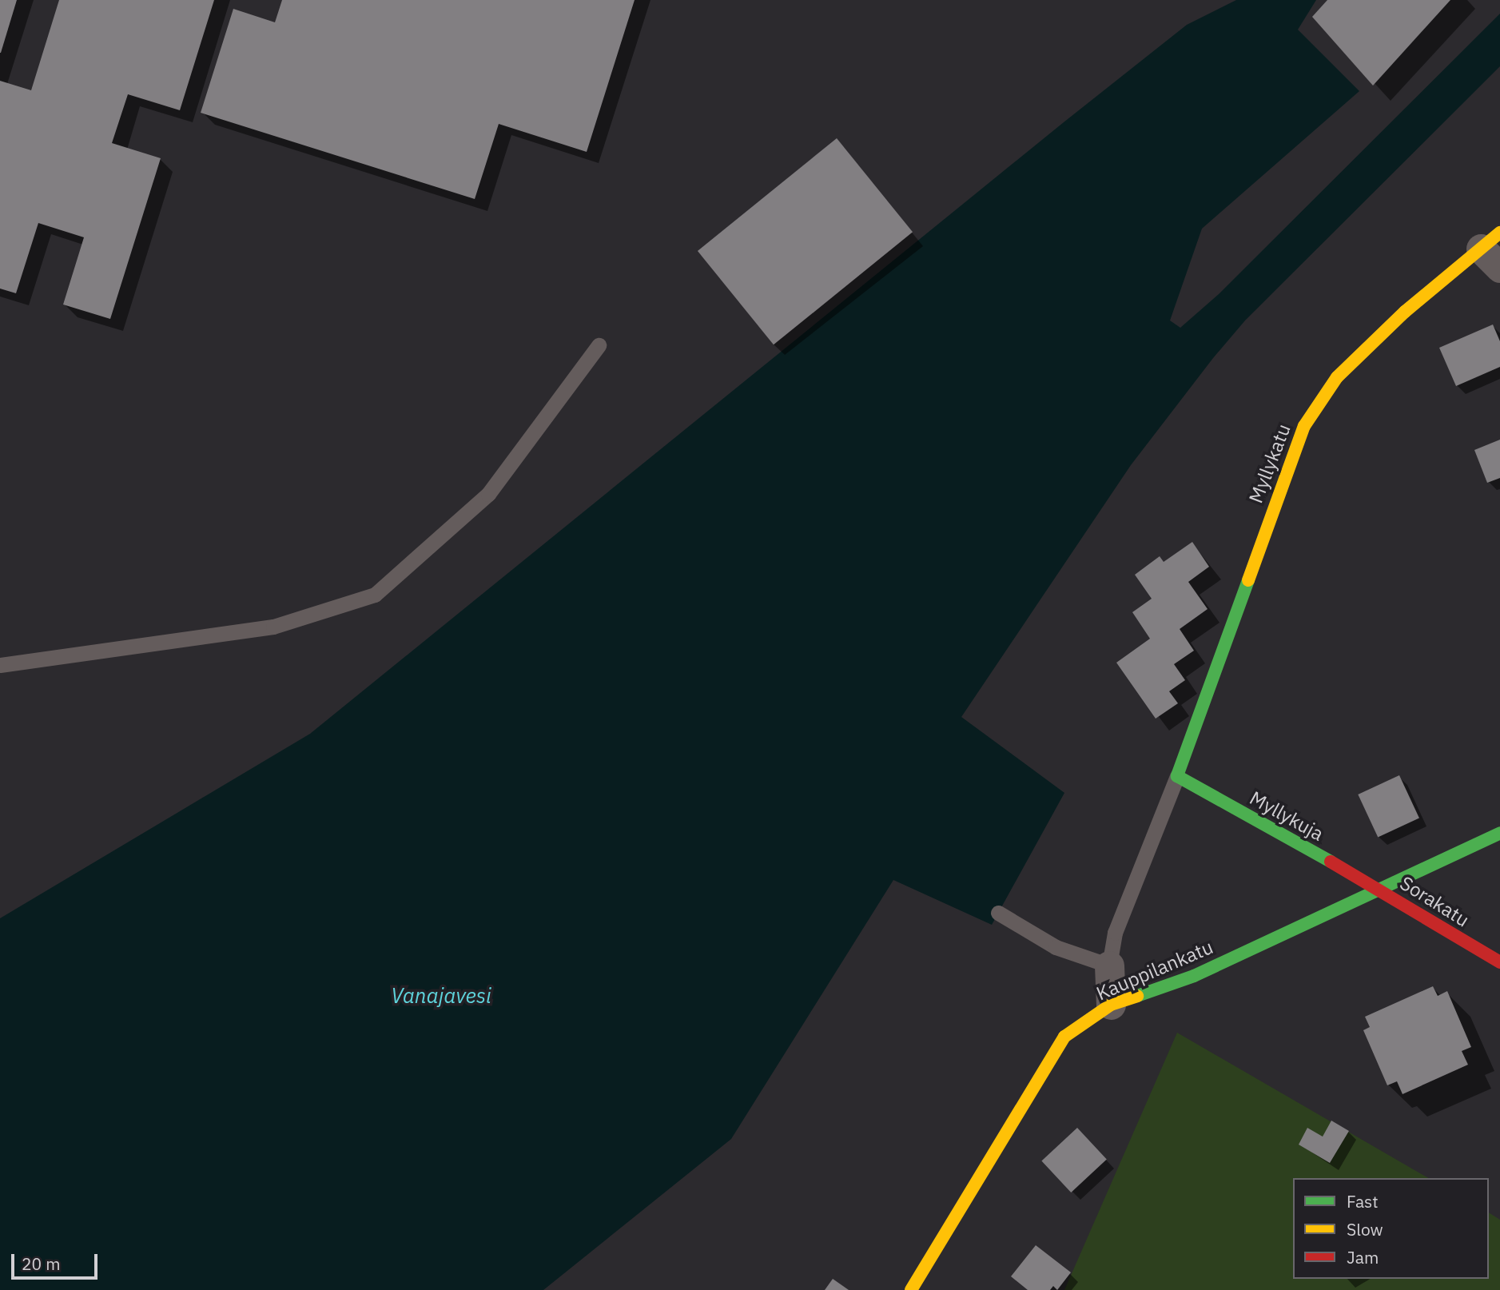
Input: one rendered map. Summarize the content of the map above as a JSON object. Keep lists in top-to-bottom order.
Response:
{
  "streets": {
    "street": [
      "Myllykatu",
      "Myllykuja",
      "Sorakatu",
      "Kauppilankatu"
    ]
  },
  "crossings": [
    ["Myllykatu", "Myllykuja"],
    ["Myllykuja", "Sorakatu"],
    ["Myllykuja", "Kauppilankatu"],
    ["Sorakatu", "Kauppilankatu"]
  ],
  "water": ["Vanajavesi"],
  "legend": ["Fast", "Slow", "Jam"],
  "scale_bar": "20 m"
}
